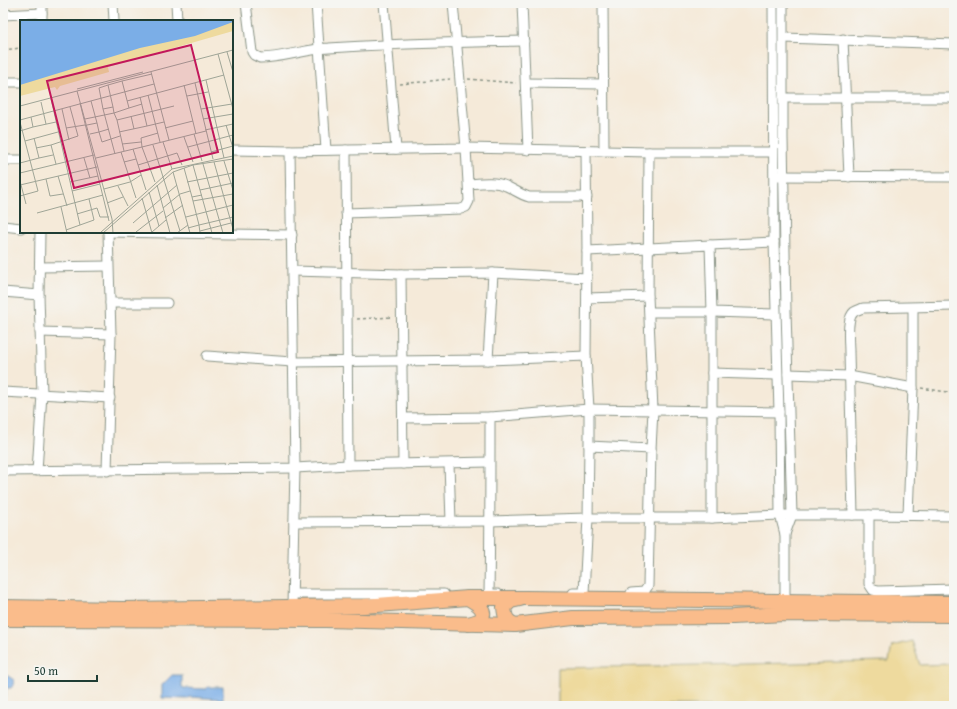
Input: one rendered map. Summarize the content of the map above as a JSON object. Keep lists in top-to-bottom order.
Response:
{
  "scale_bar": "50 m"
}
